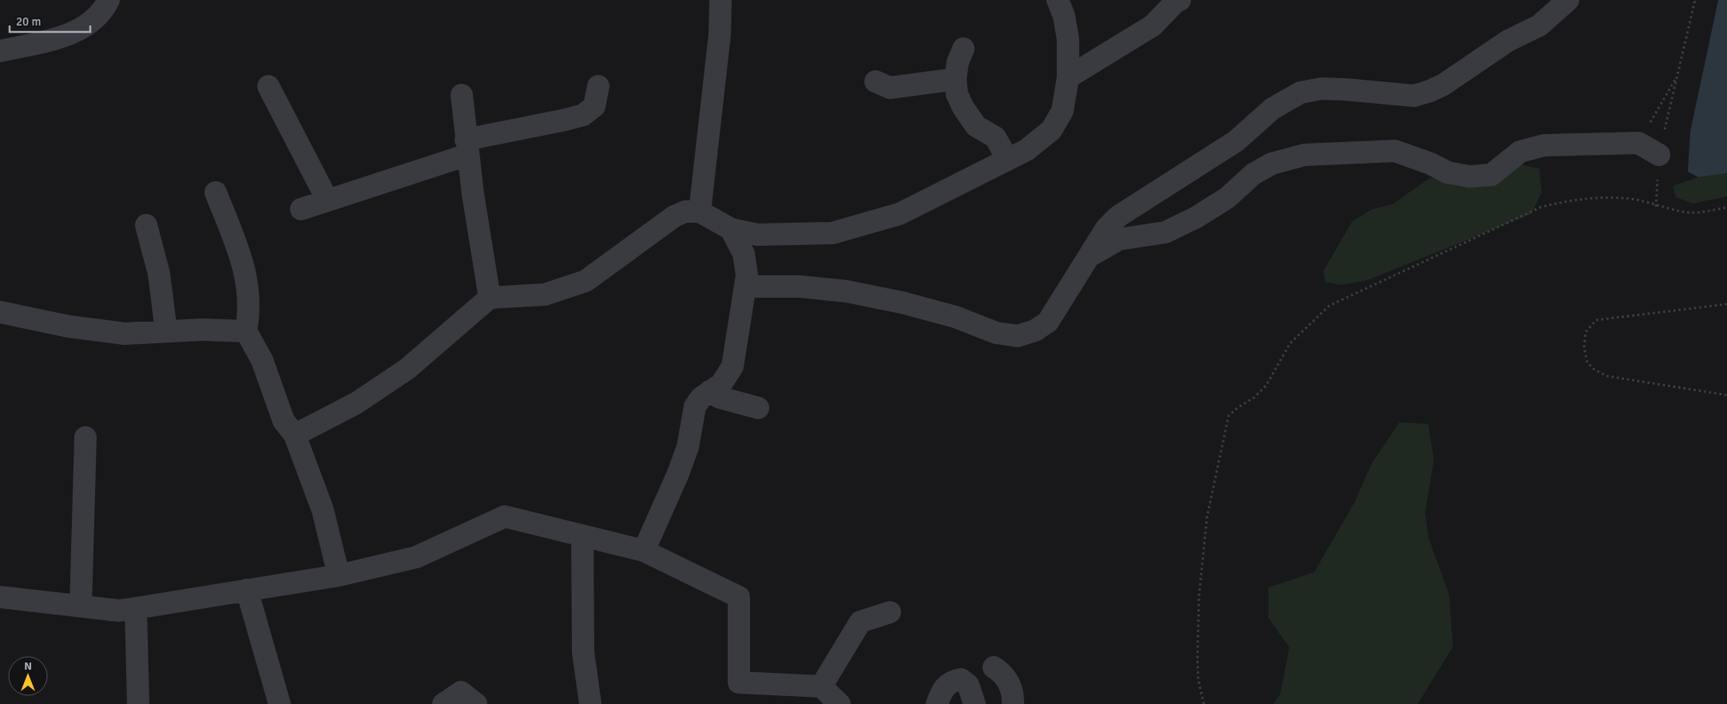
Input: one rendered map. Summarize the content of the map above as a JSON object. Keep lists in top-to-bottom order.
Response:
{
  "scale_bar": "20 m",
  "north": "top"
}
